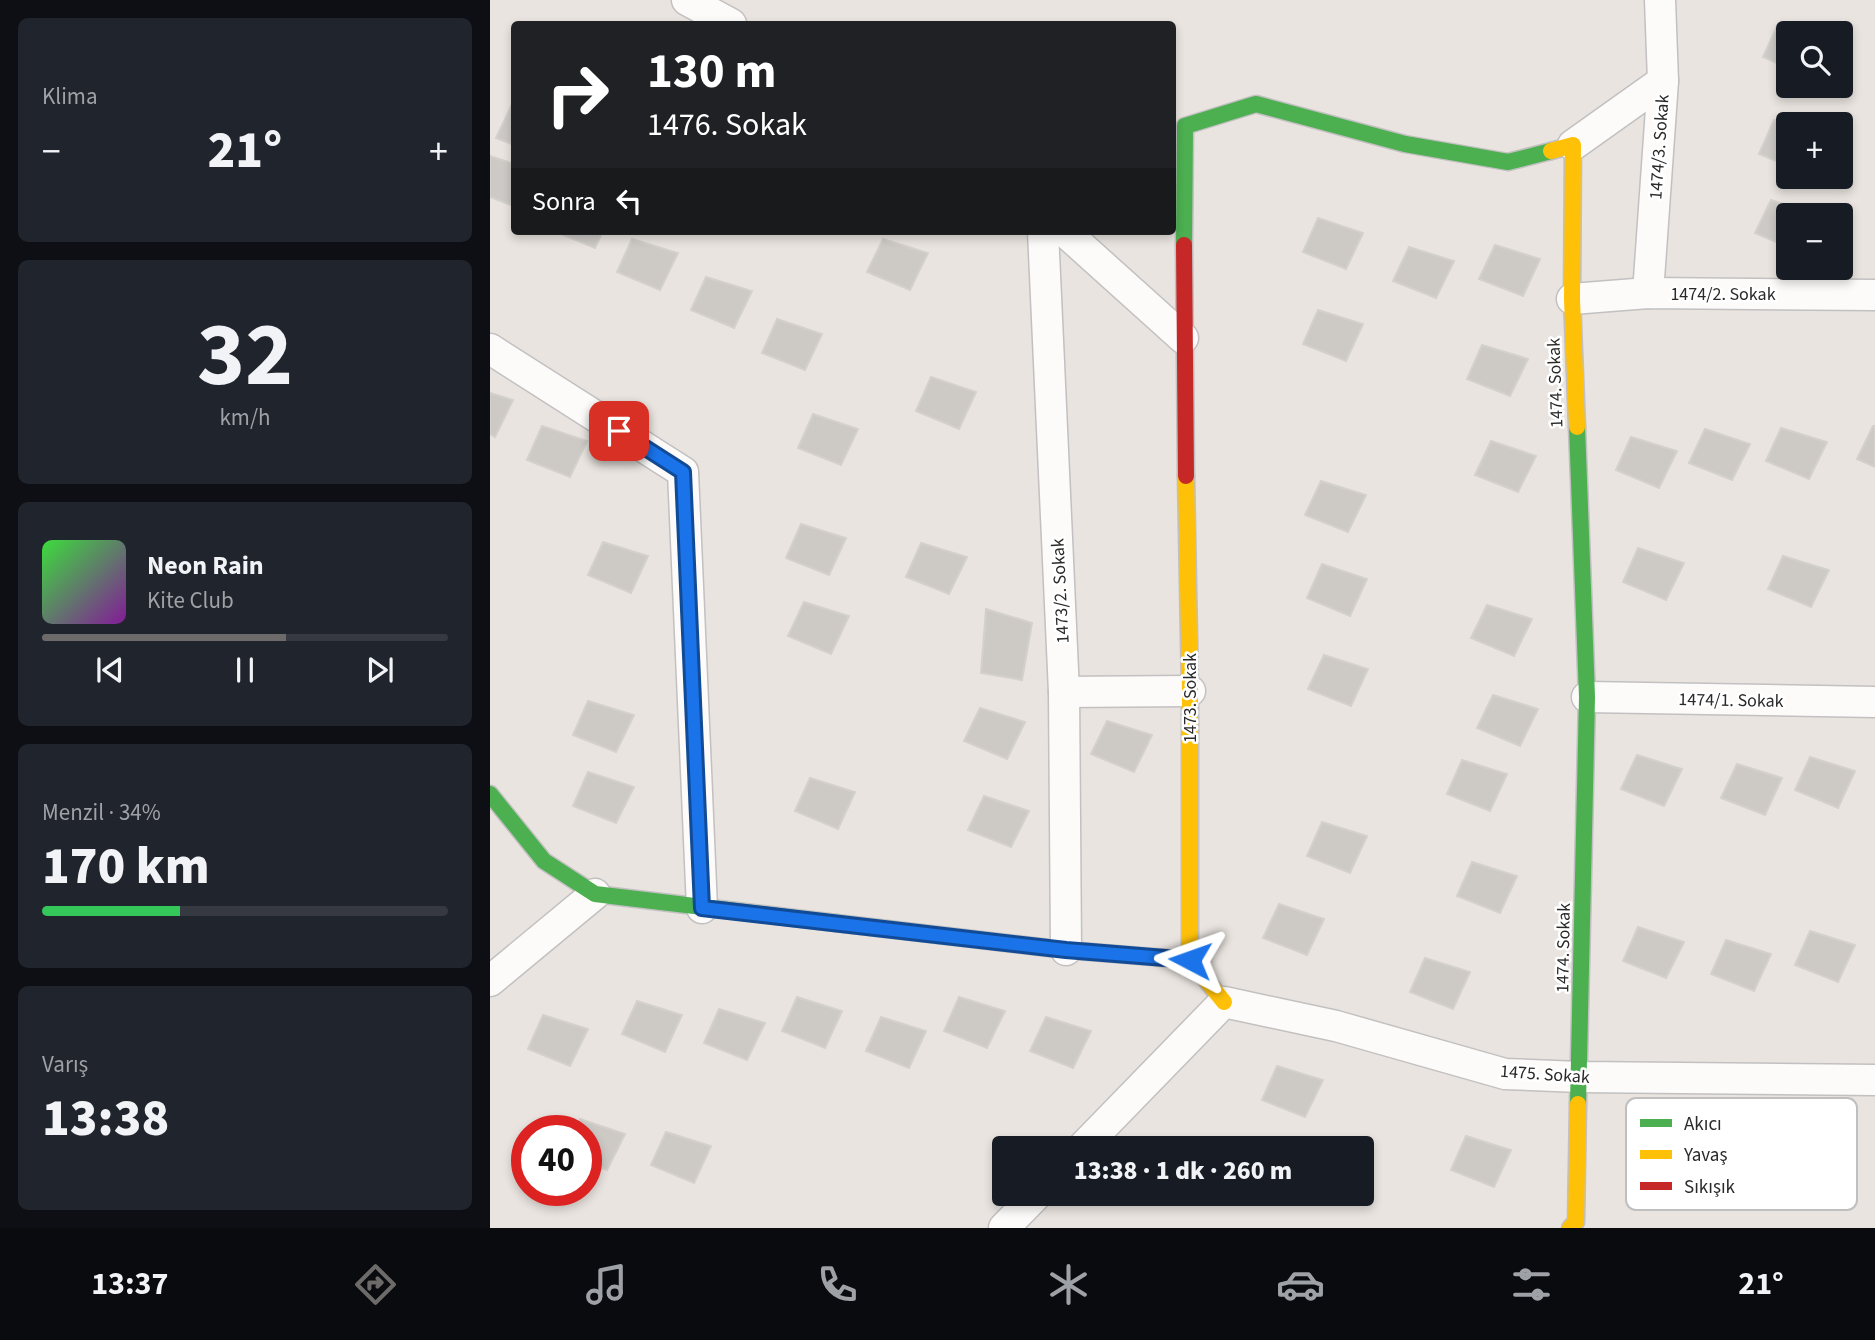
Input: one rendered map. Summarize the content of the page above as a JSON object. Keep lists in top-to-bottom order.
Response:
{
  "streets": {
    "street": [
      "1474/3. Sokak",
      "1474/2. Sokak",
      "1474. Sokak",
      "1473/2. Sokak",
      "1473. Sokak",
      "1474/1. Sokak",
      "1475. Sokak"
    ]
  },
  "crossings": [
    ["1474/3. Sokak", "1474/2. Sokak"],
    ["1474/2. Sokak", "1474. Sokak"],
    ["1474. Sokak", "1474/1. Sokak"],
    ["1474. Sokak", "1475. Sokak"]
  ],
  "legend": ["Akıcı", "Yavaş", "Sıkışık"],
  "page": {
    "tile": [
      "Klima",
      ["32", "km/h"],
      ["Menzil · 34%", "170 km"],
      ["Varış", "13:38"]
    ],
    "map_buttons": ["+", "−"],
    "turn": ["130 m", "1476. Sokak"],
    "heat": ["−", "21°", "+"],
    "then": "Sonra",
    "song": ["Neon Rain", "Kite Club"],
    "limit": "40",
    "trip": "13:38 · 1 dk · 260 m",
    "tabs": ["13:37", "21°"]
  }
}
